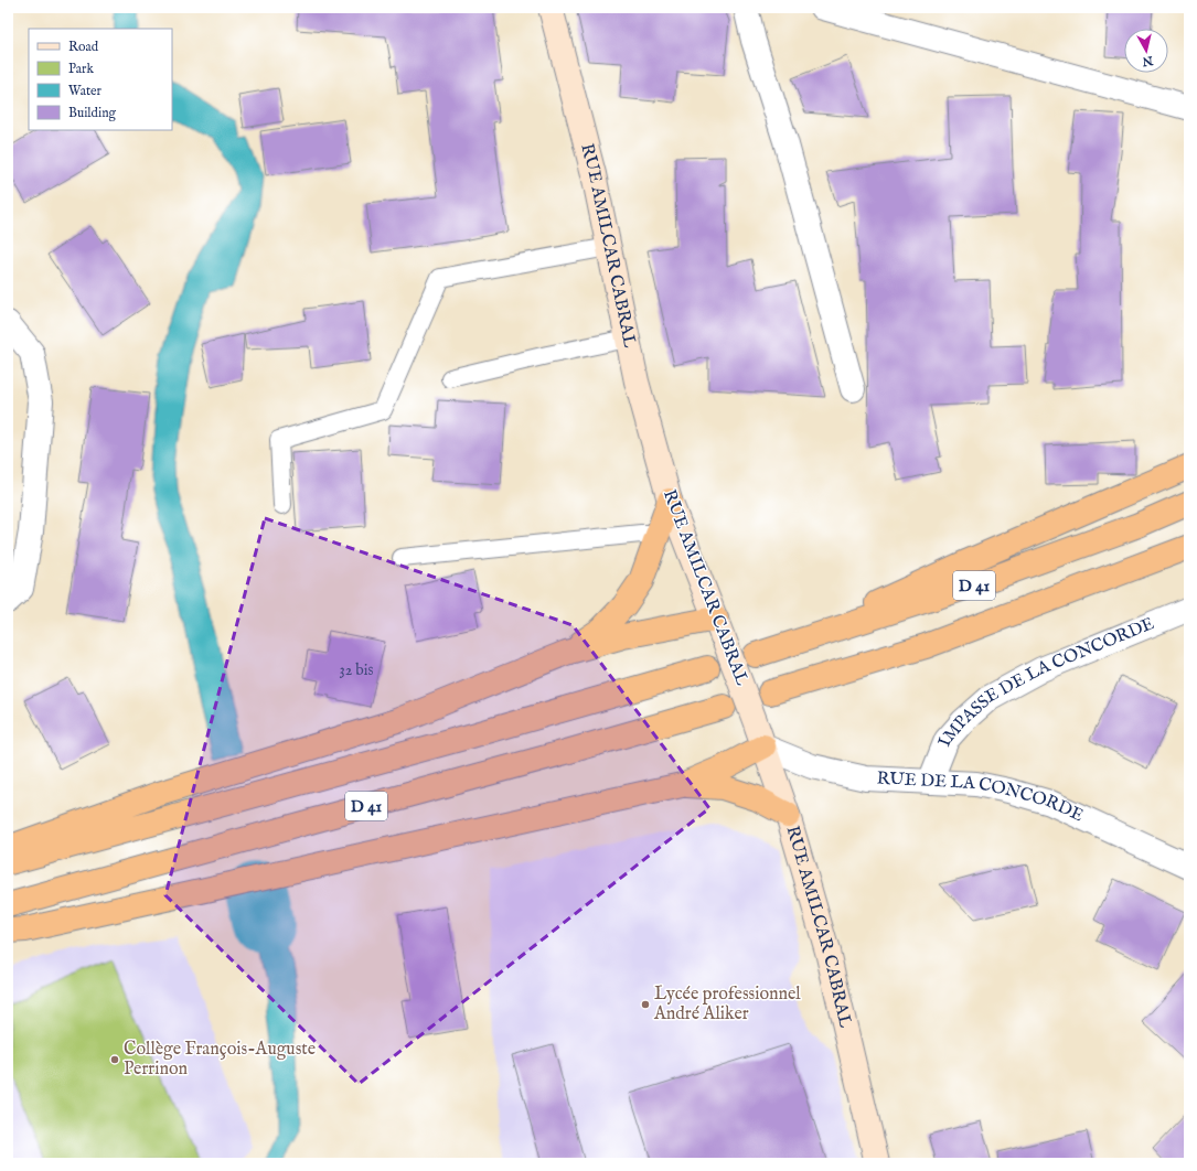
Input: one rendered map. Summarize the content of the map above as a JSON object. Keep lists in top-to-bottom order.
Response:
{
  "streets": {
    "highway": ["D 41"],
    "street": ["RUE AMILCAR CABRAL", "IMPASSE DE LA CONCORDE", "RUE DE LA CONCORDE"]
  },
  "crossings": [
    ["RUE AMILCAR CABRAL", "RUE DE LA CONCORDE"],
    ["IMPASSE DE LA CONCORDE", "RUE DE LA CONCORDE"]
  ],
  "places": ["Lycée professionnel André Aliker", "Collège François-Auguste Perrinon"],
  "house_numbers": ["32 bis"],
  "legend": [
    "Road",
    "Park",
    "Water",
    "Building"
  ],
  "north": "bottom"
}
